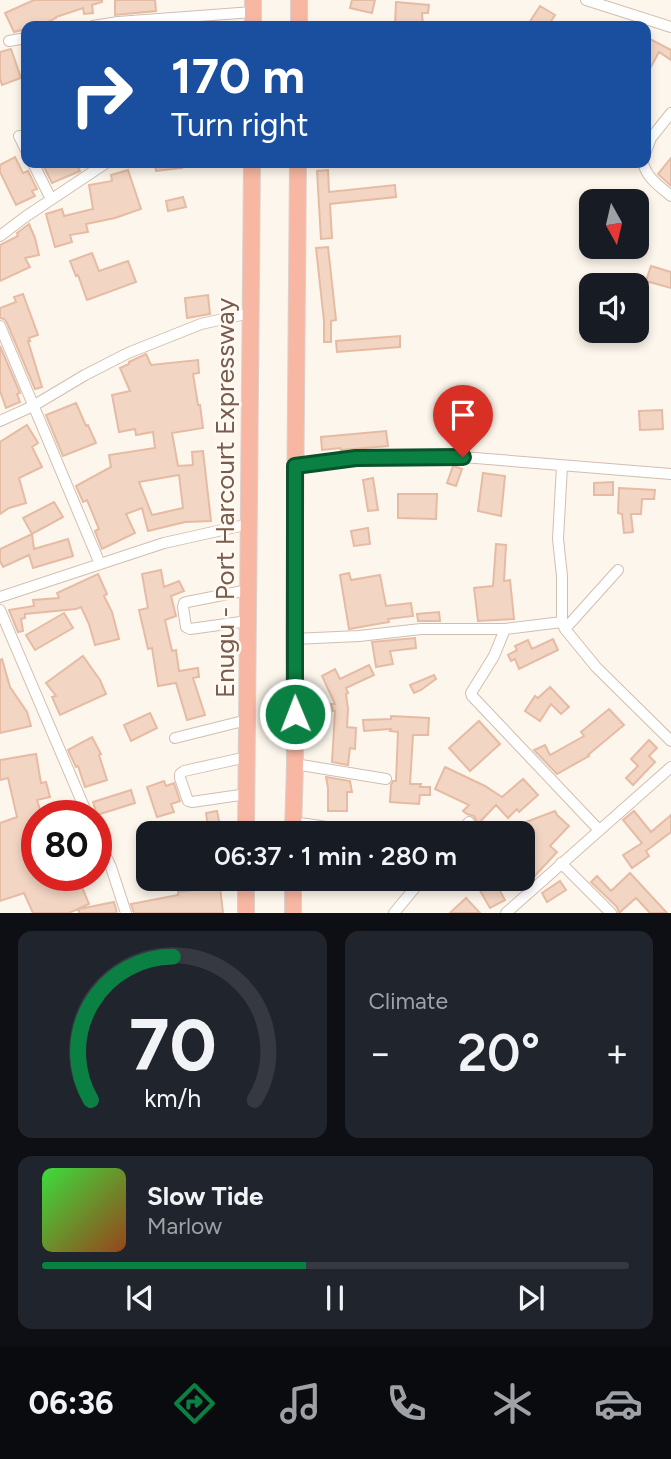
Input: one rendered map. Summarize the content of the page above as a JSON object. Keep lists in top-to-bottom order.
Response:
{
  "streets": {
    "highway": ["Enugu - Port Harcourt Expressway"]
  },
  "north": "bottom",
  "page": {
    "turn": ["170 m", "Turn right"],
    "limit": "80",
    "trip": "06:37 · 1 min · 280 m",
    "tile": "Climate",
    "heat": ["−", "20°", "+"],
    "song": ["Slow Tide", "Marlow"],
    "tabs": "06:36",
    "gauge": ["70", "km/h"]
  }
}
